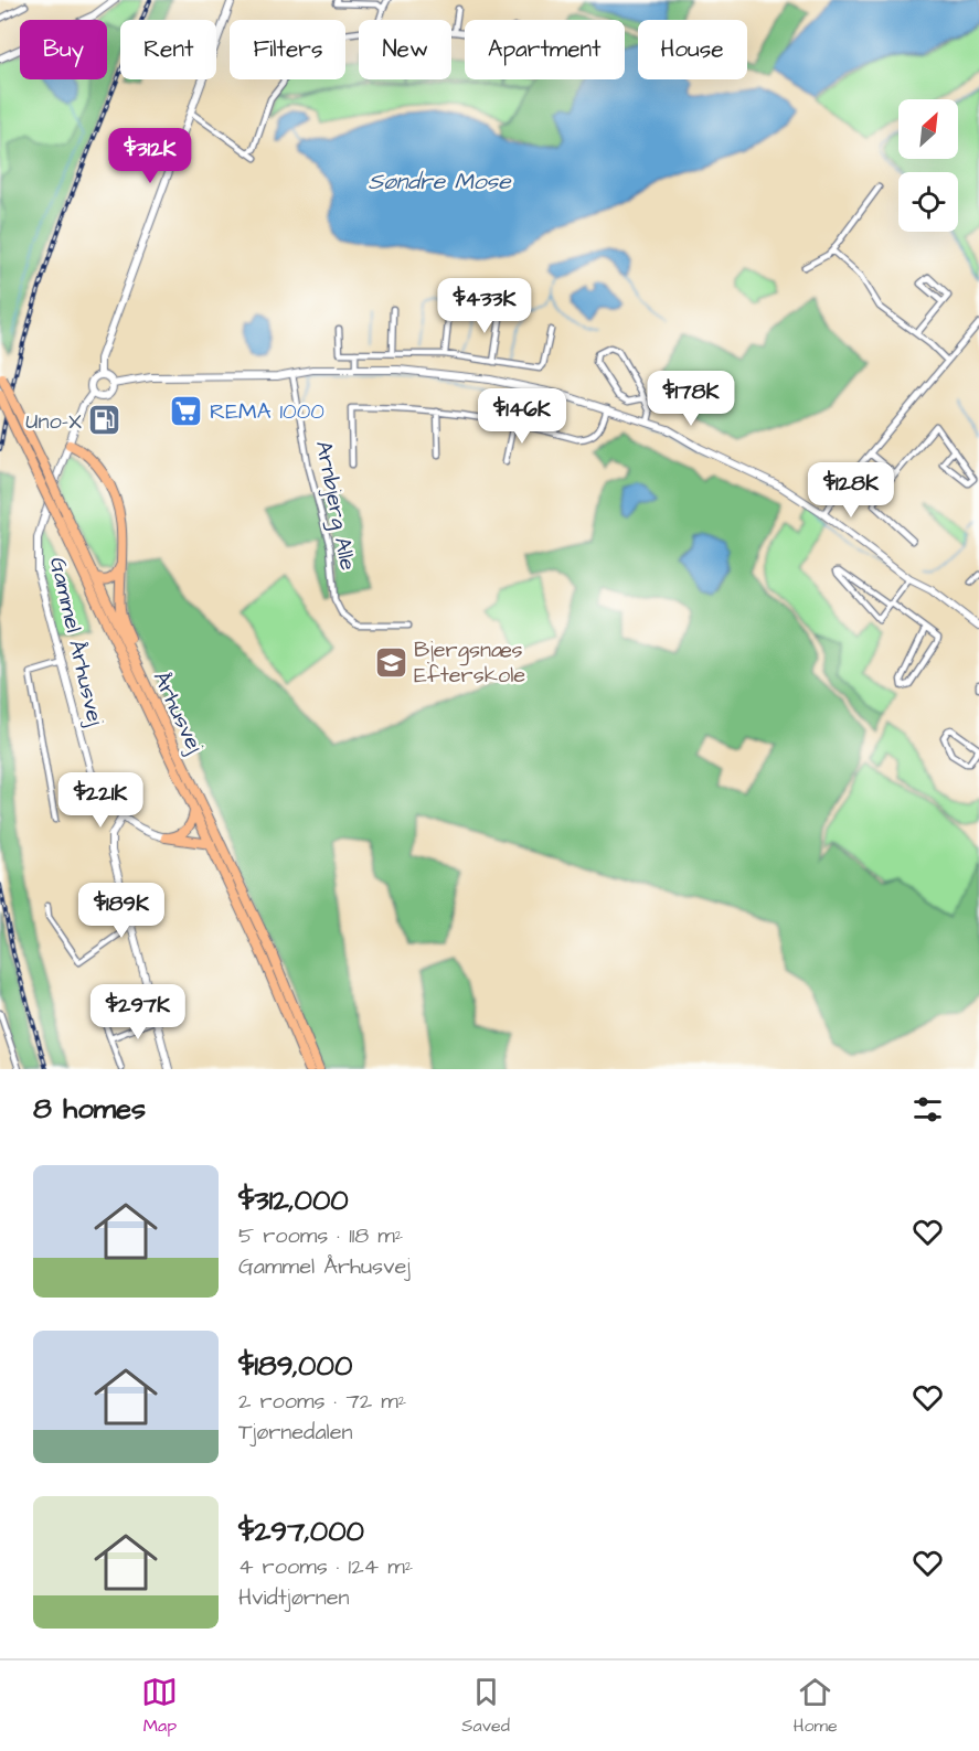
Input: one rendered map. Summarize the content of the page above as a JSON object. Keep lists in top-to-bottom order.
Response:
{
  "streets": {
    "main road": ["Århusvej"],
    "street": ["Arnbjerg Alle", "Gammel Århusvej"]
  },
  "water": ["Søndre Mose"],
  "places": {
    "supermarket": ["REMA 1000"],
    "fuel station": ["Uno-X"],
    "school or university": ["Bjergsnæs Efterskole"]
  },
  "north": "top right",
  "page": {
    "chip": [
      "Buy",
      "Rent",
      "Filters",
      "New",
      "Apartment",
      "House"
    ],
    "price": [
      "$312K",
      "$433K",
      "$178K",
      "$146K",
      "$128K",
      "$221K",
      "$189K",
      "$297K"
    ],
    "heading": "8 homes",
    "list": [
      {
        "name": "$312,000",
        "note": "5 rooms · 118 m² · Gammel Århusvej"
      },
      {
        "name": "$189,000",
        "note": "2 rooms · 72 m² · Tjørnedalen"
      },
      {
        "name": "$297,000",
        "note": "4 rooms · 124 m² · Hvidtjørnen"
      }
    ],
    "tabs": ["Map", "Saved", "Home"]
  }
}
